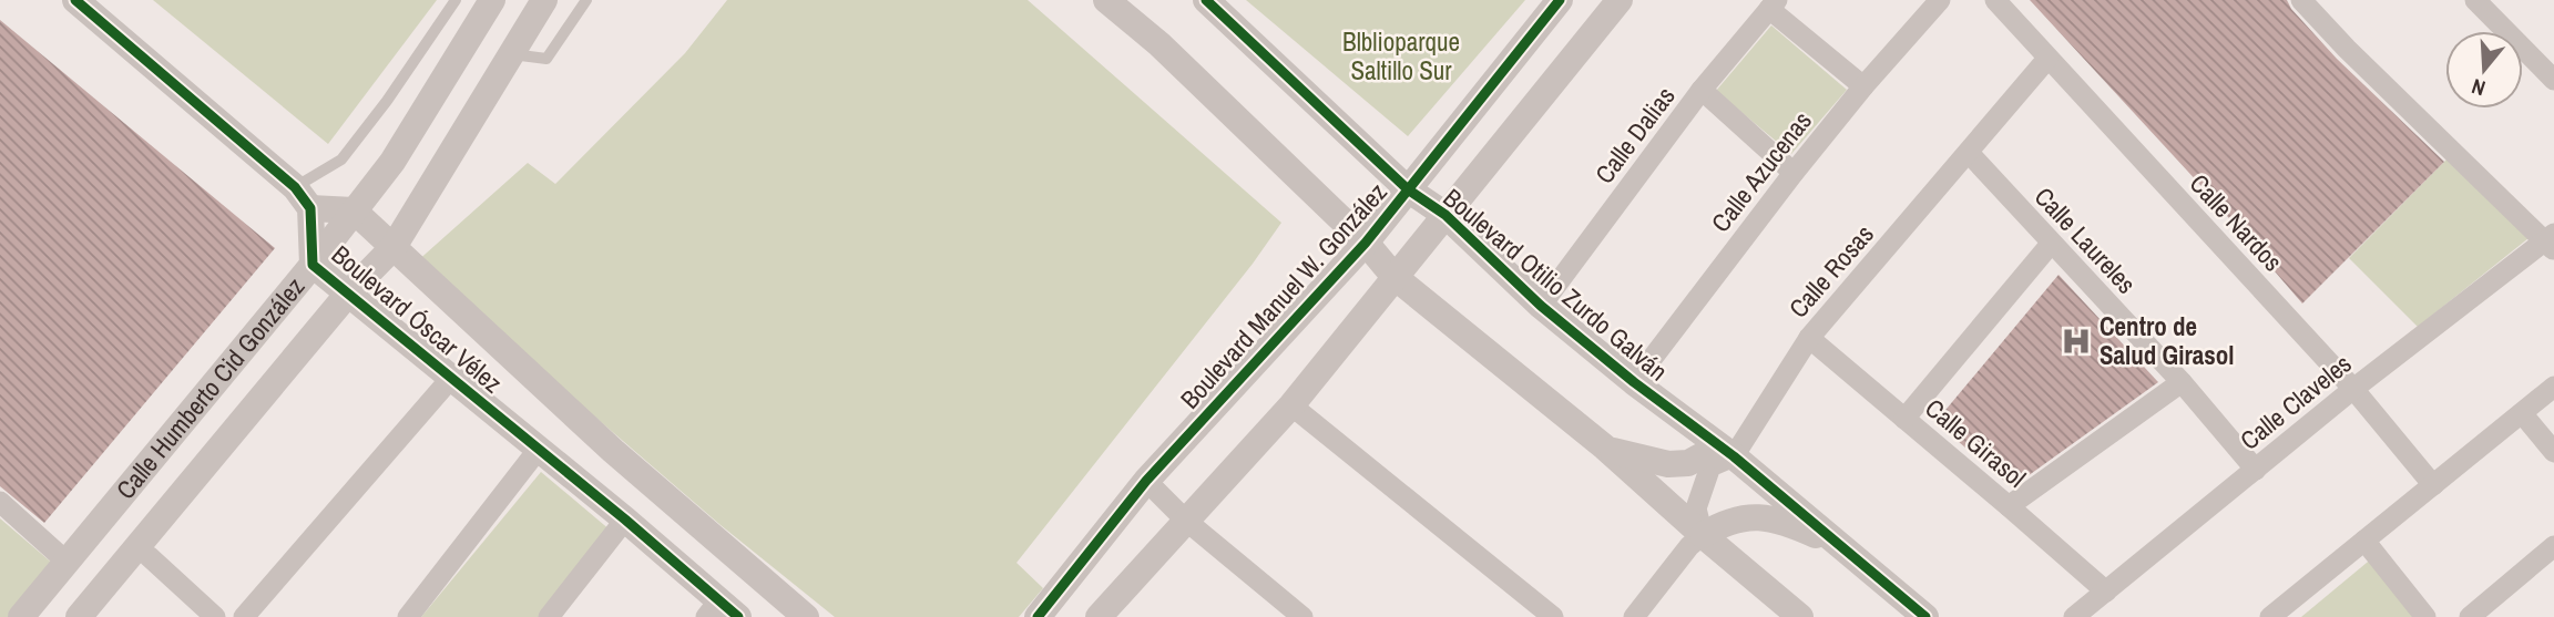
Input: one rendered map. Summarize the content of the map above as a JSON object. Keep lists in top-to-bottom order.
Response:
{
  "streets": {
    "street": [
      "Calle Dalias",
      "Calle Azucenas",
      "Calle Nardos",
      "Calle Laureles",
      "Calle Rosas",
      "Boulevard Otilio Zurdo Galván",
      "Boulevard Manuel W. González",
      "Boulevard Óscar Vélez",
      "Calle Humberto Cid González",
      "Calle Claveles",
      "Calle Girasol"
    ]
  },
  "crossings": [
    ["Calle Dalias", "Boulevard Otilio Zurdo Galván"],
    ["Calle Azucenas", "Boulevard Otilio Zurdo Galván"],
    ["Calle Nardos", "Calle Rosas"],
    ["Calle Nardos", "Calle Claveles"],
    ["Calle Laureles", "Calle Rosas"],
    ["Calle Laureles", "Calle Claveles"],
    ["Calle Rosas", "Boulevard Otilio Zurdo Galván"],
    ["Calle Rosas", "Calle Girasol"],
    ["Boulevard Otilio Zurdo Galván", "Boulevard Manuel W. González"],
    ["Boulevard Óscar Vélez", "Calle Humberto Cid González"],
    ["Calle Claveles", "Calle Girasol"]
  ],
  "parks": ["Blblioparque Saltillo Sur"],
  "places": {
    "hospital": ["Centro de Salud Girasol"]
  },
  "north": "bottom"
}
